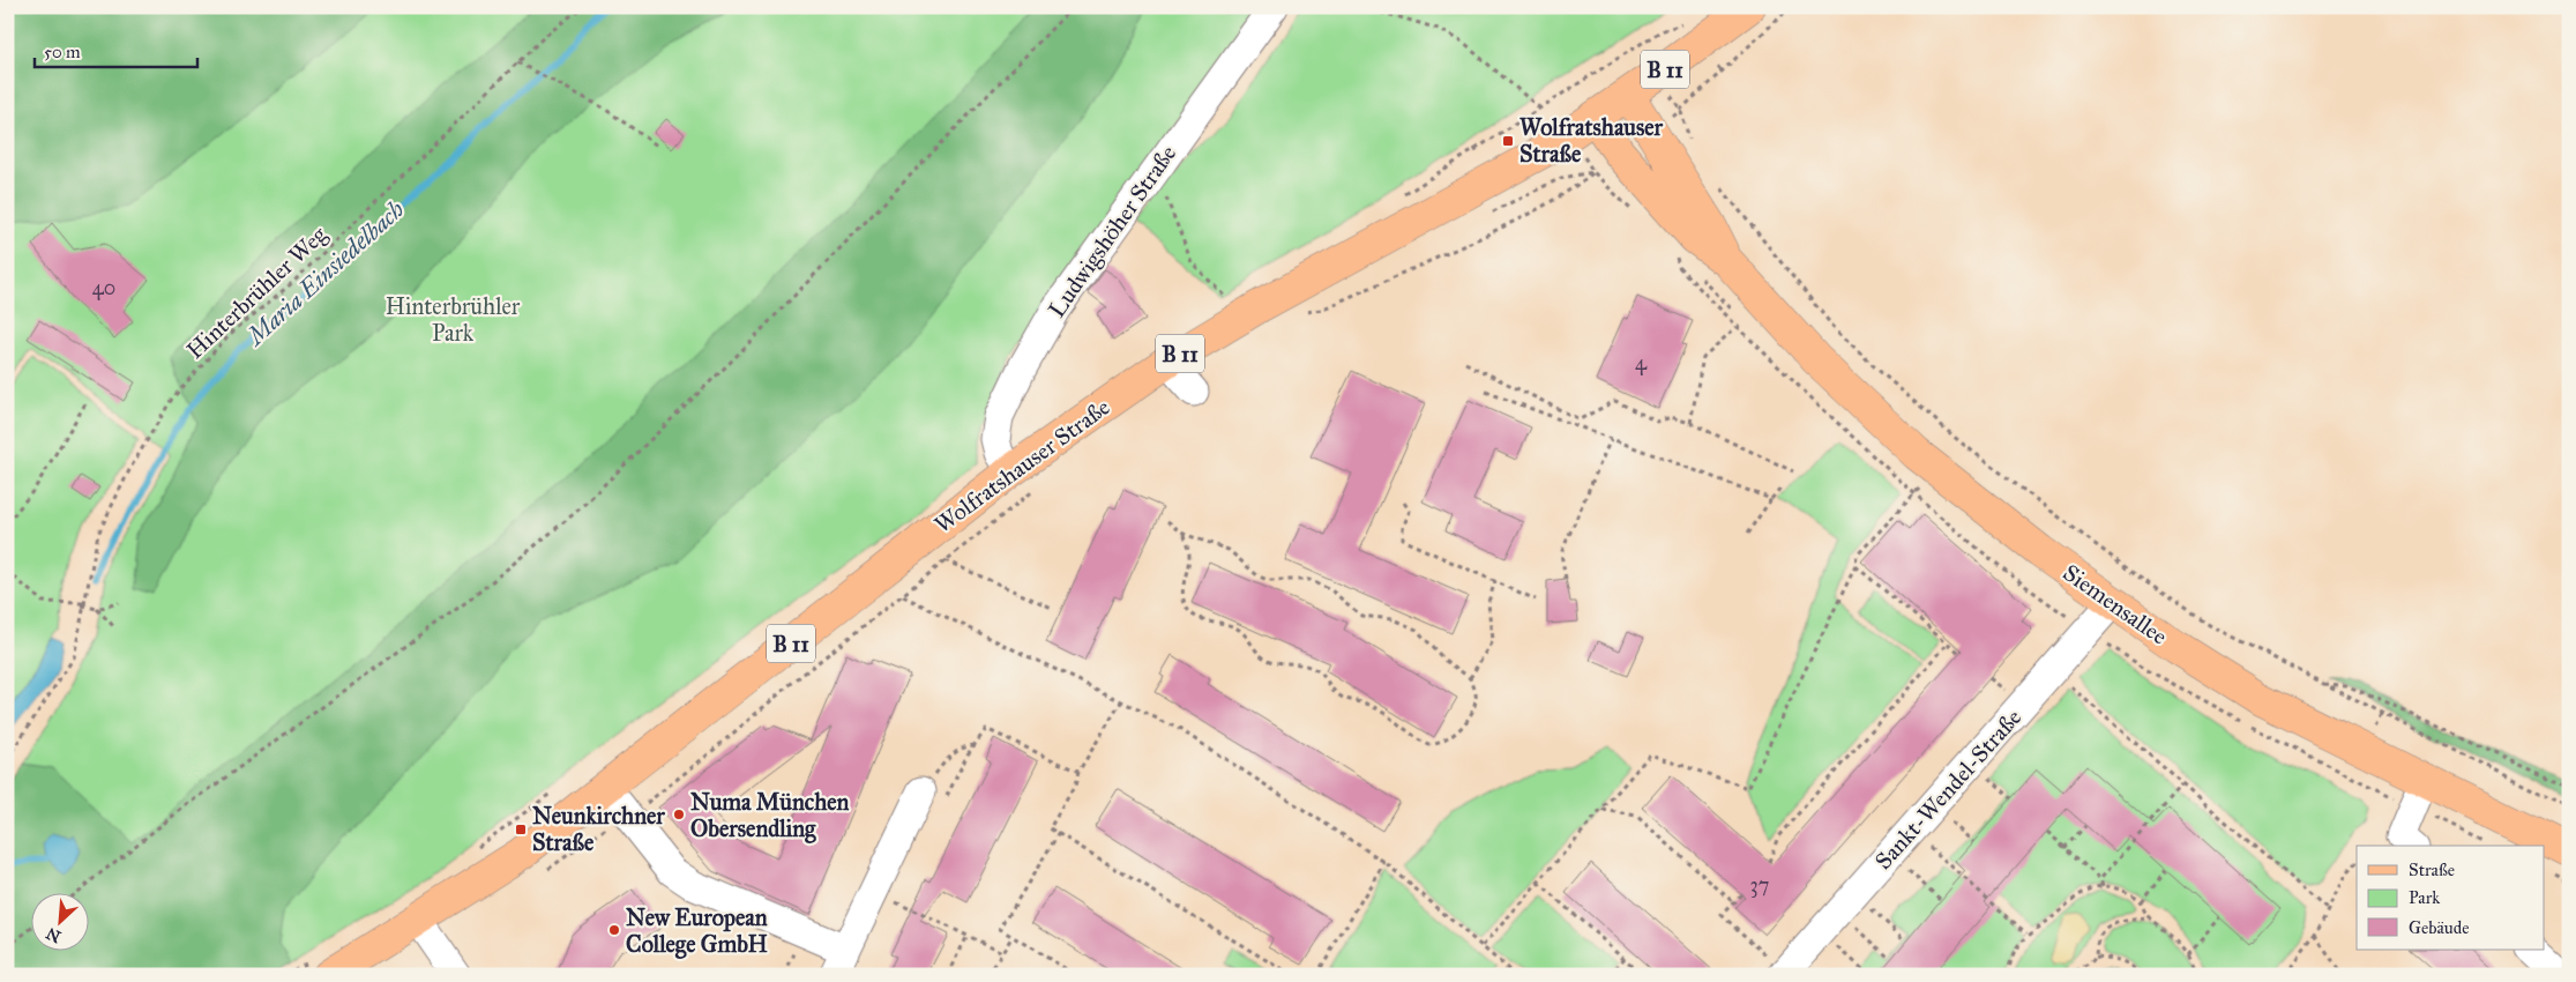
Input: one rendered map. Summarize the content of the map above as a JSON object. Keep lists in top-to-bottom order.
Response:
{
  "streets": {
    "main road": ["B 11", "Wolfratshauser Straße", "Siemensallee"],
    "street": ["Ludwigshöher Straße", "Sankt-Wendel-Straße"],
    "path": ["Hinterbrühler Weg"]
  },
  "crossings": [
    ["Ludwigshöher Straße", "Wolfratshauser Straße"],
    ["Wolfratshauser Straße", "Siemensallee"],
    ["Siemensallee", "Sankt-Wendel-Straße"]
  ],
  "water": ["Maria Einsiedelbach"],
  "parks": ["Hinterbrühler Park"],
  "places": {
    "transit": ["Wolfratshauser Straße", "Neunkirchner Straße"],
    "other": ["Numa München Obersendling", "New European College GmbH"]
  },
  "house_numbers": ["40", "4", "37"],
  "legend": ["Straße", "Park", "Gebäude"],
  "scale_bar": "50 m",
  "north": "bottom left"
}
